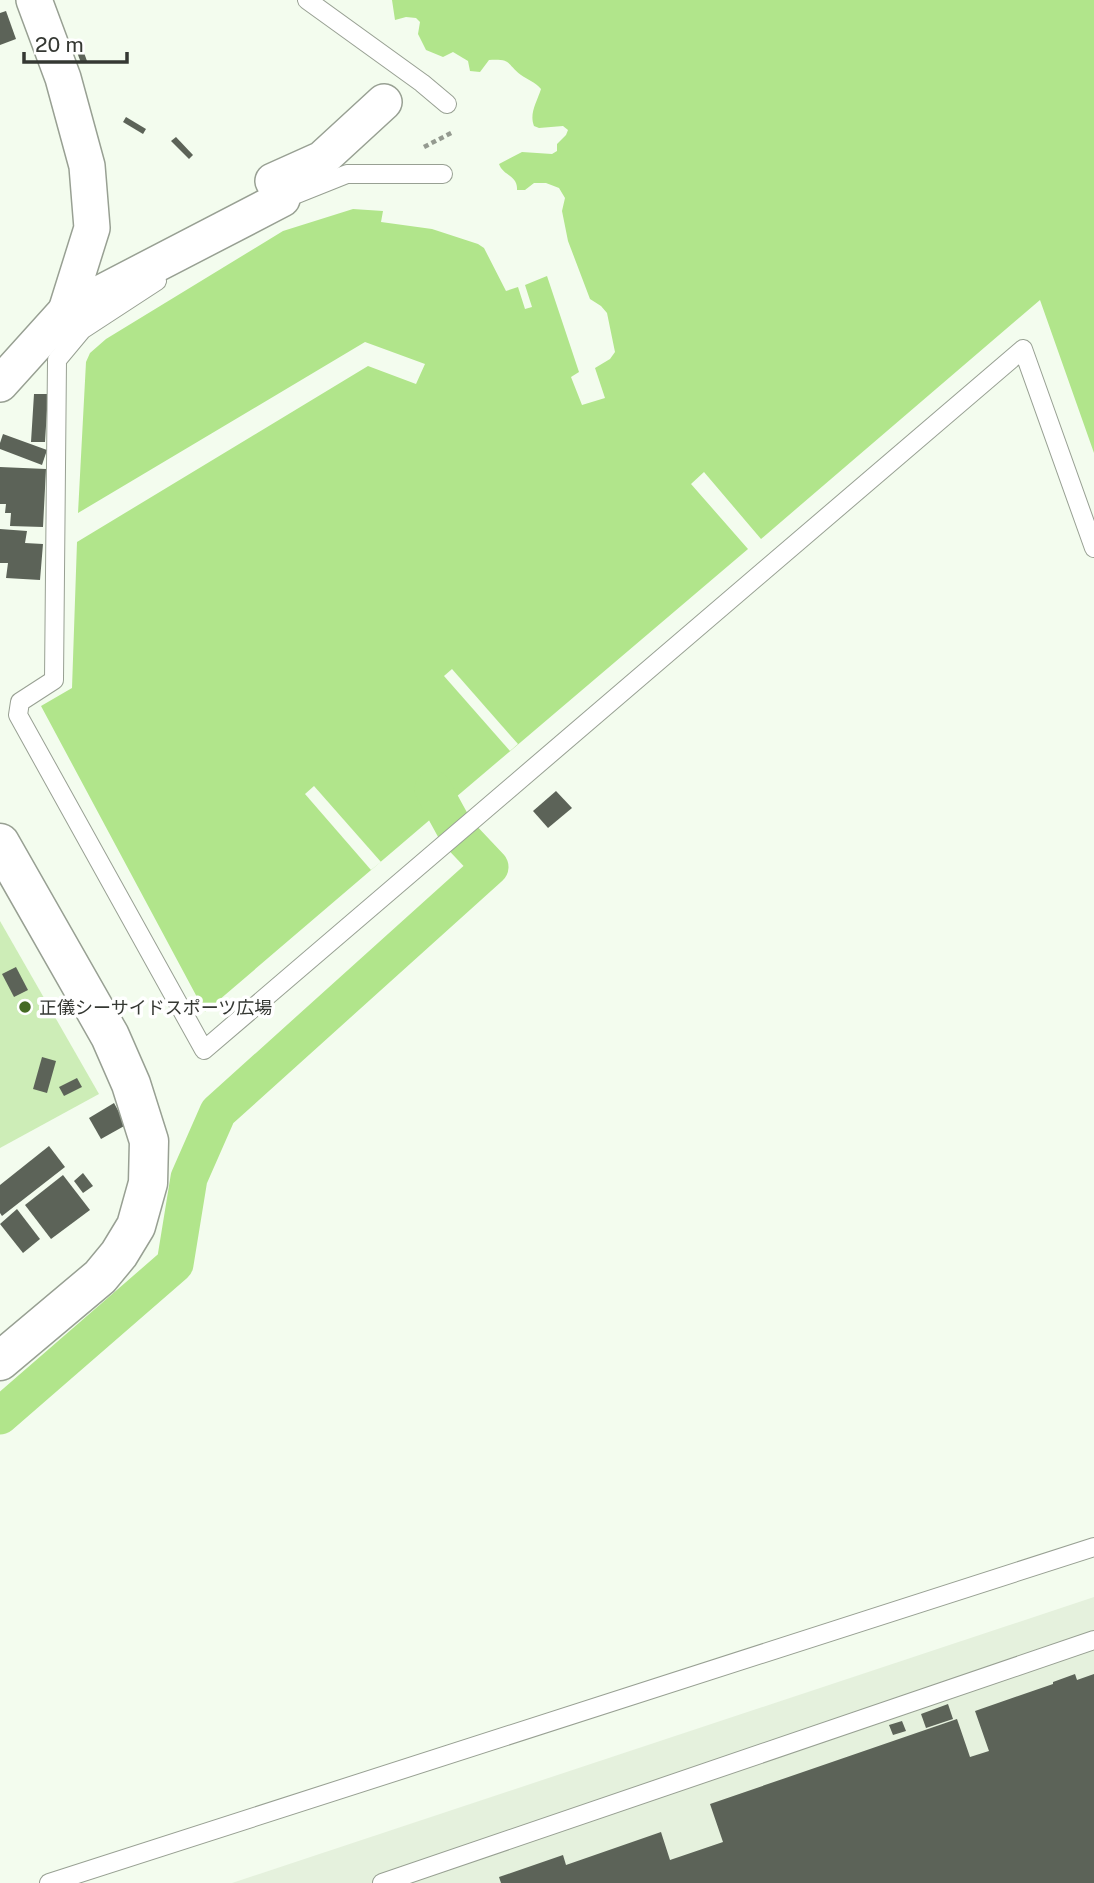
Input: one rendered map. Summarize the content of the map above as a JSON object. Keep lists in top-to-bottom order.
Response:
{
  "places": ["正儀シーサイドスポーツ広場"],
  "scale_bar": "20 m"
}
